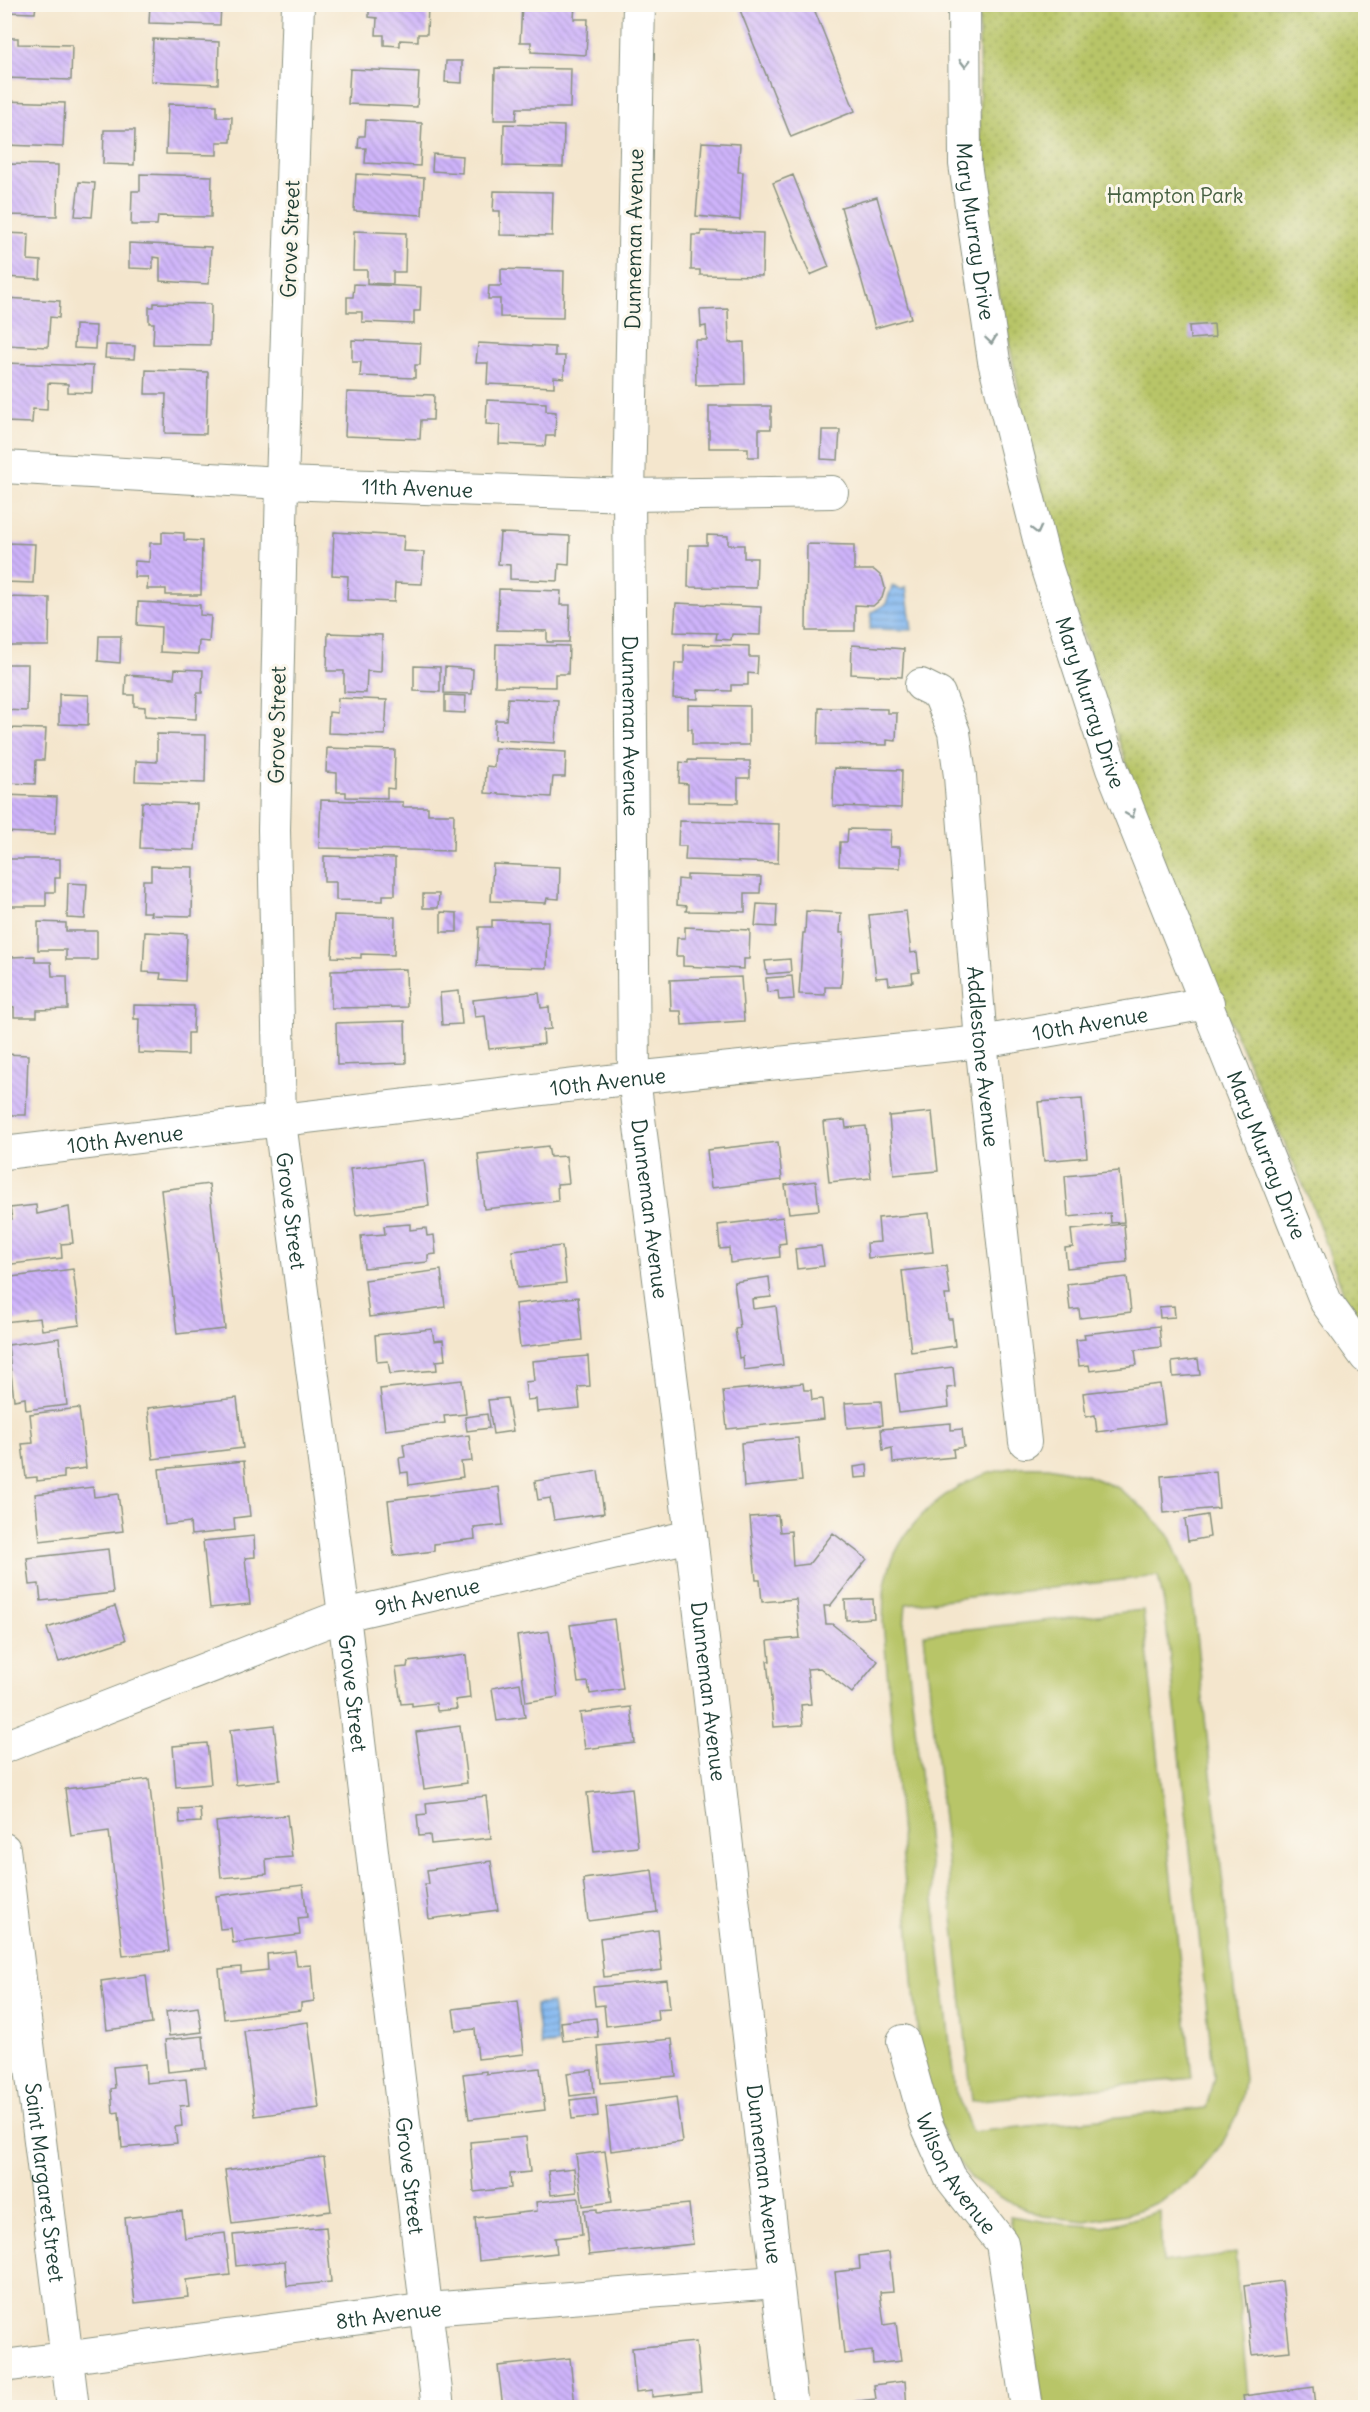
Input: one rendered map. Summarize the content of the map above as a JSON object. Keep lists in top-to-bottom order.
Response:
{
  "streets": {
    "street": [
      "Mary Murray Drive",
      "Grove Street",
      "Dunneman Avenue",
      "11th Avenue",
      "10th Avenue",
      "Addlestone Avenue",
      "9th Avenue",
      "Wilson Avenue",
      "Saint Margaret Street",
      "8th Avenue"
    ]
  },
  "crossings": [
    ["Mary Murray Drive", "10th Avenue"],
    ["Grove Street", "11th Avenue"],
    ["Grove Street", "10th Avenue"],
    ["Grove Street", "9th Avenue"],
    ["Grove Street", "8th Avenue"],
    ["Dunneman Avenue", "11th Avenue"],
    ["Dunneman Avenue", "10th Avenue"],
    ["Dunneman Avenue", "9th Avenue"],
    ["Dunneman Avenue", "8th Avenue"],
    ["10th Avenue", "Addlestone Avenue"],
    ["Saint Margaret Street", "8th Avenue"]
  ],
  "one_way": ["Mary Murray Drive"],
  "parks": ["Hampton Park"]
}
